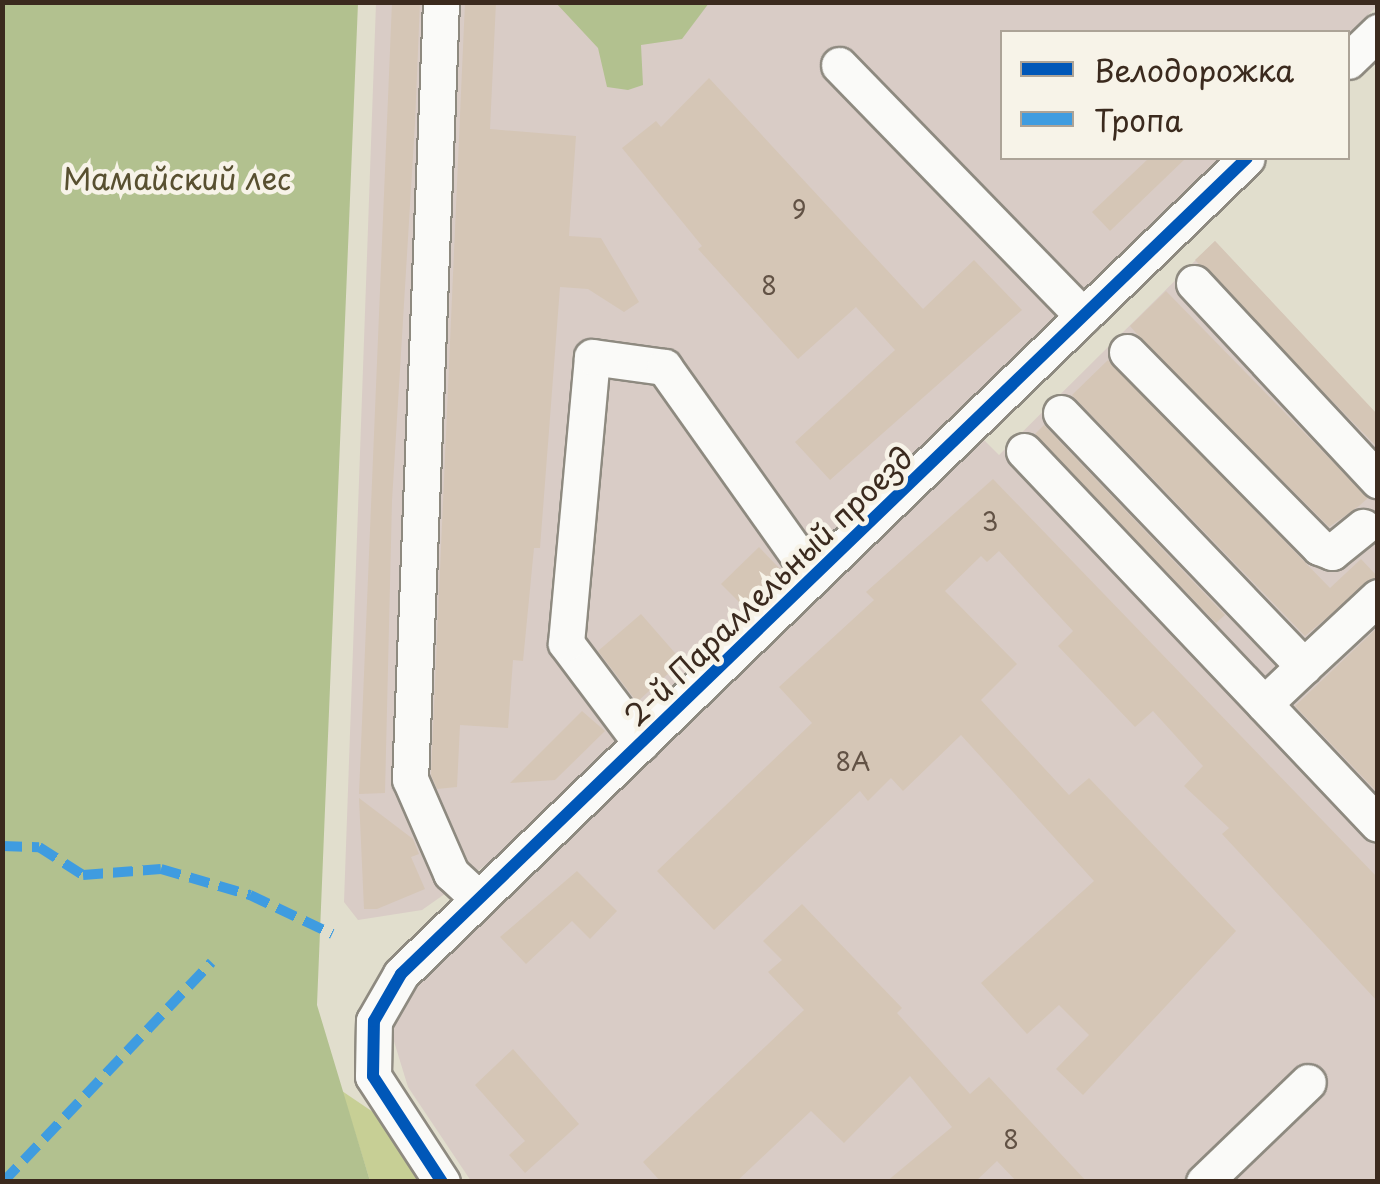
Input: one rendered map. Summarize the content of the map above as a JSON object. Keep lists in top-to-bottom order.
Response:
{
  "streets": {
    "street": ["2-й Параллельный проезд"]
  },
  "parks": ["Мамайский лес"],
  "house_numbers": [
    "9",
    "8",
    "3",
    "8А",
    "8"
  ],
  "legend": ["Велодорожка", "Тропа"]
}
